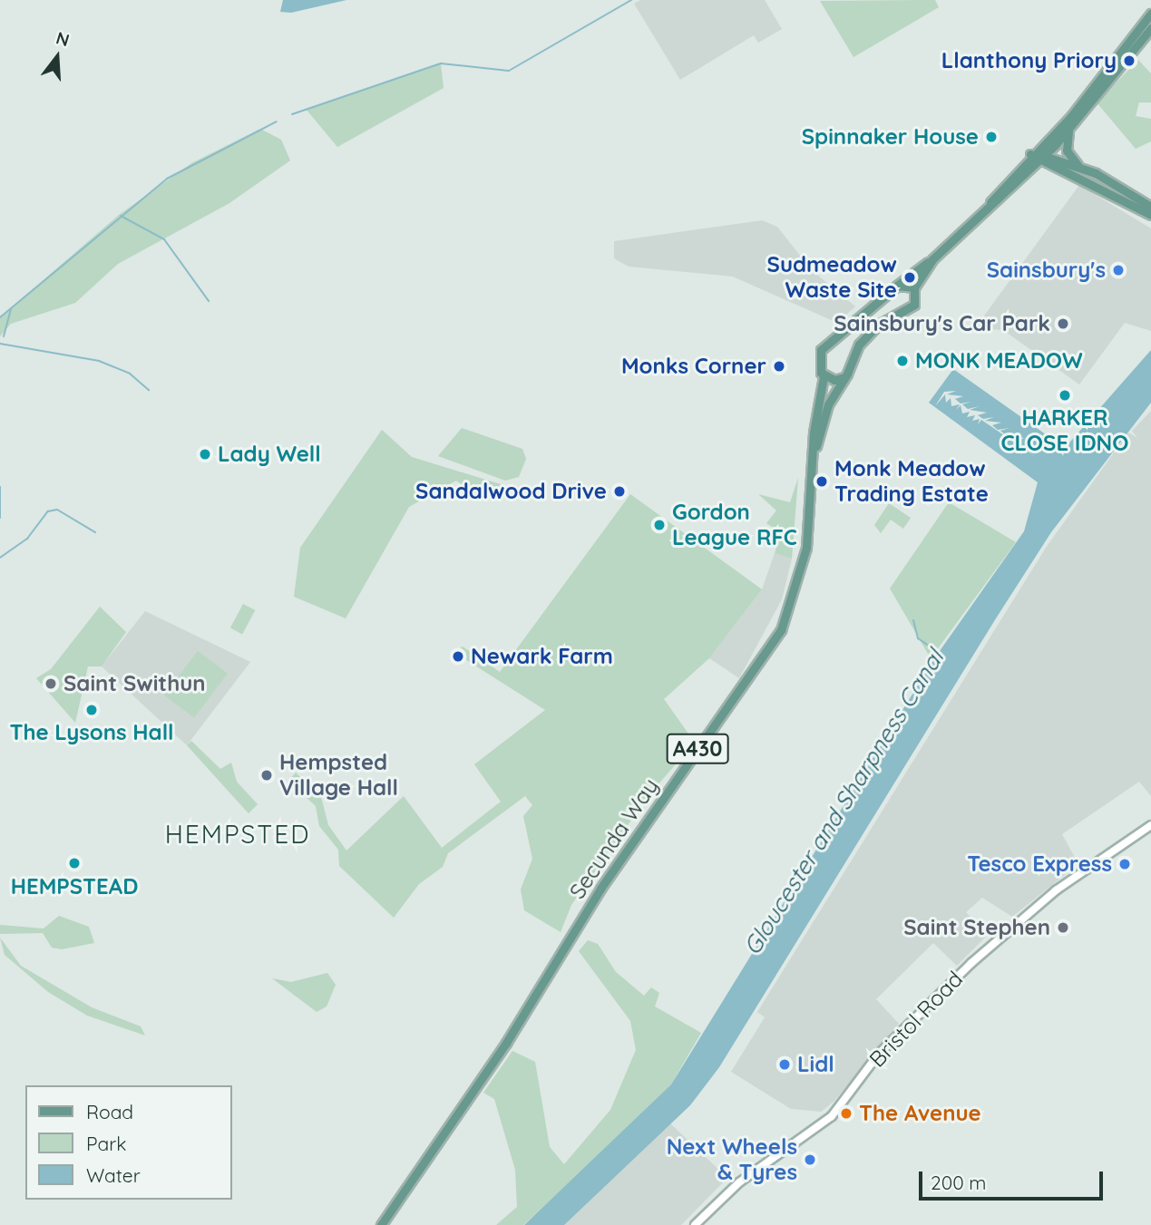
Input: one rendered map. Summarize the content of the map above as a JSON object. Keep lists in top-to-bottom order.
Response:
{
  "streets": {
    "main road": ["A430", "Secunda Way"],
    "street": ["Bristol Road"]
  },
  "crossings": [
    ["A430", "Secunda Way"]
  ],
  "districts": ["HEMPSTED"],
  "water": ["Gloucester and Sharpness Canal"],
  "places": [
    "Llanthony Priory",
    "Spinnaker House",
    "Sainsbury's",
    "Sudmeadow Waste Site",
    "Sainsbury's Car Park",
    "MONK MEADOW",
    "Monks Corner",
    "HARKER CLOSE IDNO",
    "Lady Well",
    "Monk Meadow Trading Estate",
    "Sandalwood Drive",
    "Gordon League RFC",
    "Newark Farm",
    "Saint Swithun",
    "The Lysons Hall",
    "Hempsted Village Hall",
    "HEMPSTEAD",
    "Tesco Express",
    "Saint Stephen",
    "Lidl",
    "The Avenue",
    "Next Wheels & Tyres"
  ],
  "legend": ["Road", "Park", "Water"],
  "scale_bar": "200 m",
  "north": "top"
}
